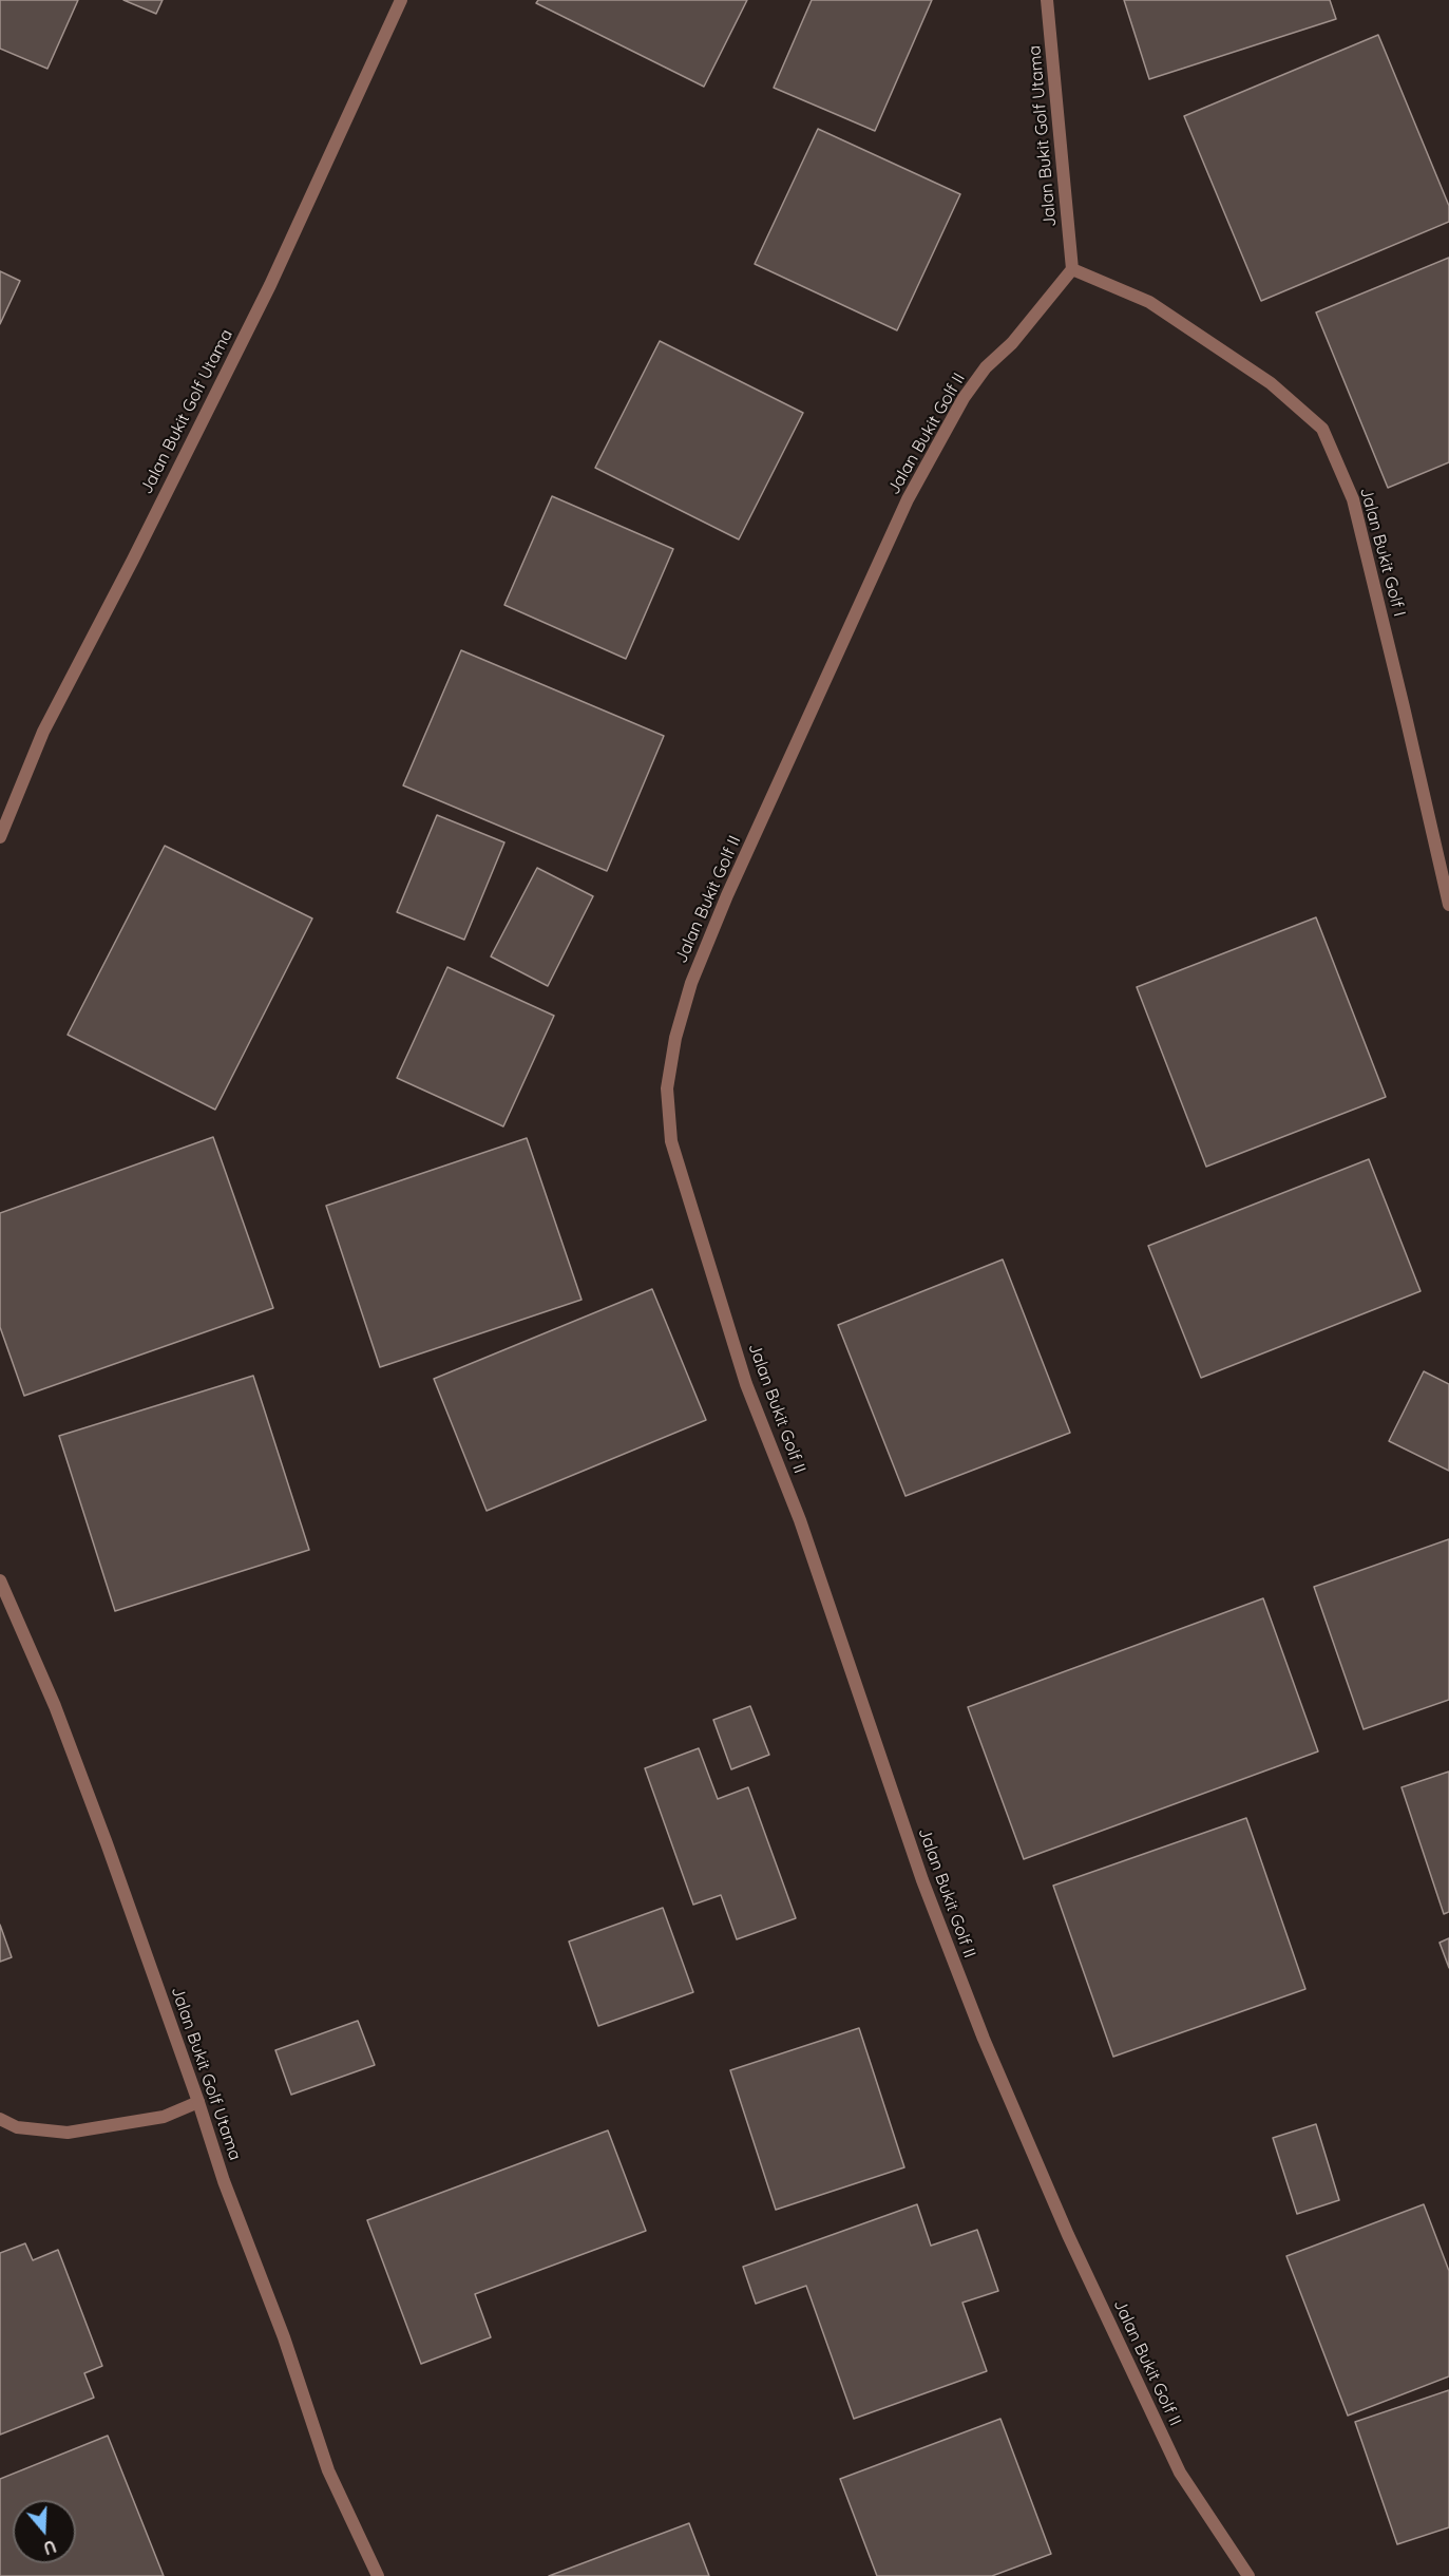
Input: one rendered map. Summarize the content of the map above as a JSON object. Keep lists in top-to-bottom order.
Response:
{
  "streets": {
    "street": ["Jalan Bukit Golf Utama", "Jalan Bukit Golf II", "Jalan Bukit Golf I"]
  },
  "crossings": [
    ["Jalan Bukit Golf Utama", "Jalan Bukit Golf II"],
    ["Jalan Bukit Golf Utama", "Jalan Bukit Golf I"],
    ["Jalan Bukit Golf II", "Jalan Bukit Golf I"]
  ],
  "north": "bottom"
}
